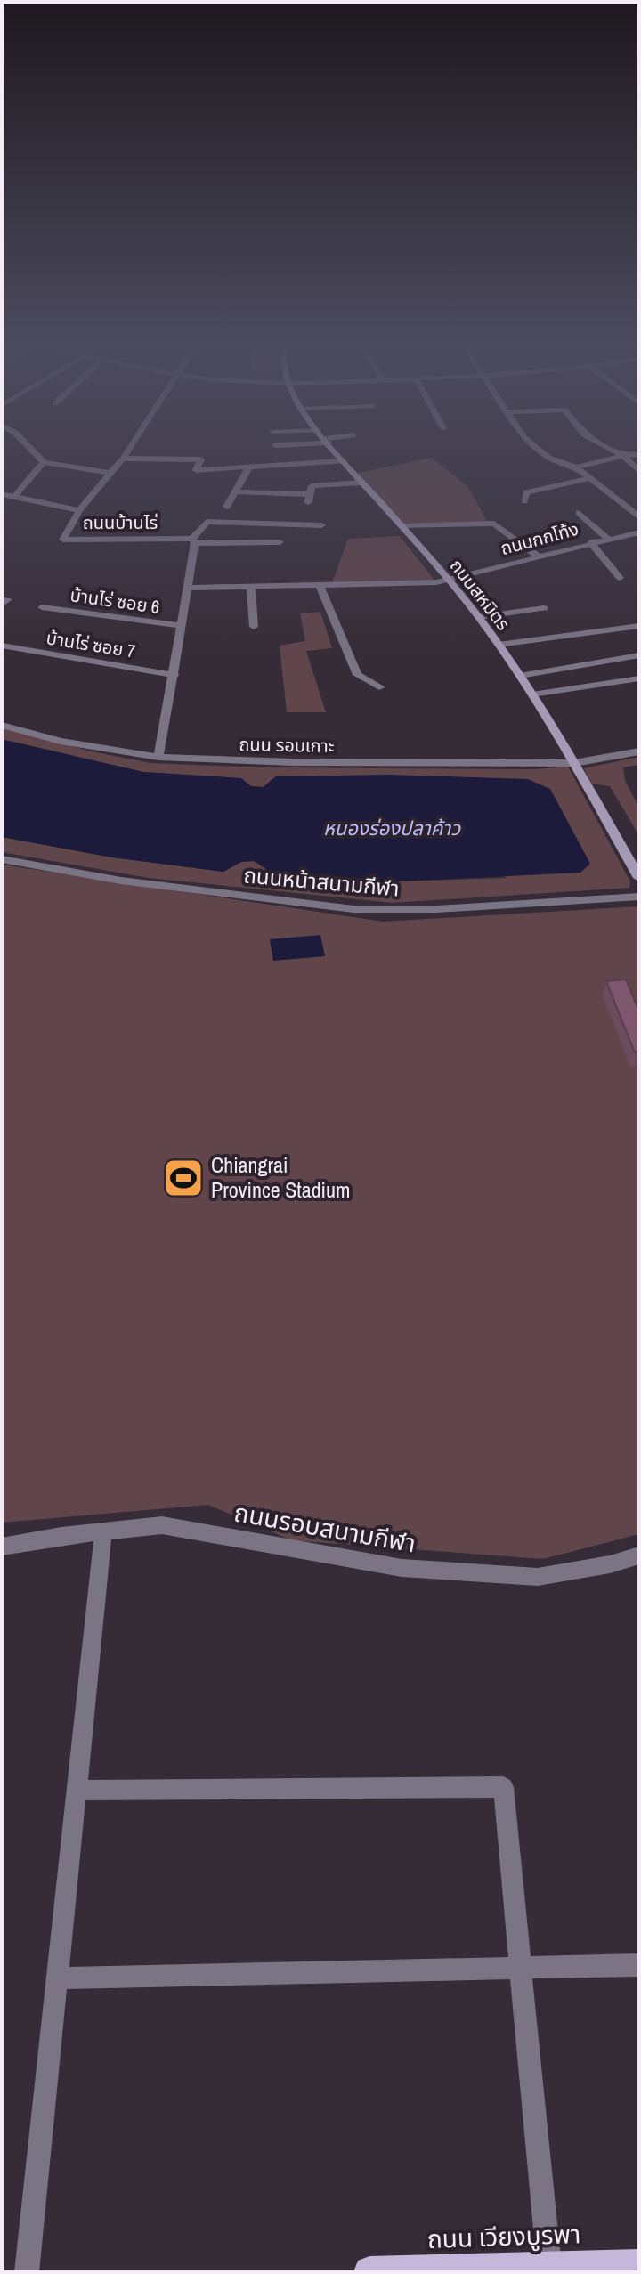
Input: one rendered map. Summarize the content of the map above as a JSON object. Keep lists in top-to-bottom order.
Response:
{
  "streets": {
    "main road": ["ถนน เวียงบูรพา"],
    "street": [
      "ถนนบ้านไร่",
      "ถนนกกโท้ง",
      "ถนนสหมิตร",
      "บ้านไร่ ซอย 6",
      "บ้านไร่ ซอย 7",
      "ถนน รอบเกาะ",
      "ถนนหน้าสนามกีฬา",
      "ถนนรอบสนามกีฬา"
    ]
  },
  "crossings": [
    ["ถนนกกโท้ง", "ถนนสหมิตร"],
    ["ถนนสหมิตร", "ถนน รอบเกาะ"]
  ],
  "water": ["หนองร่องปลาค้าว"],
  "places": {
    "sports": ["Chiangrai Province Stadium"]
  }
}
